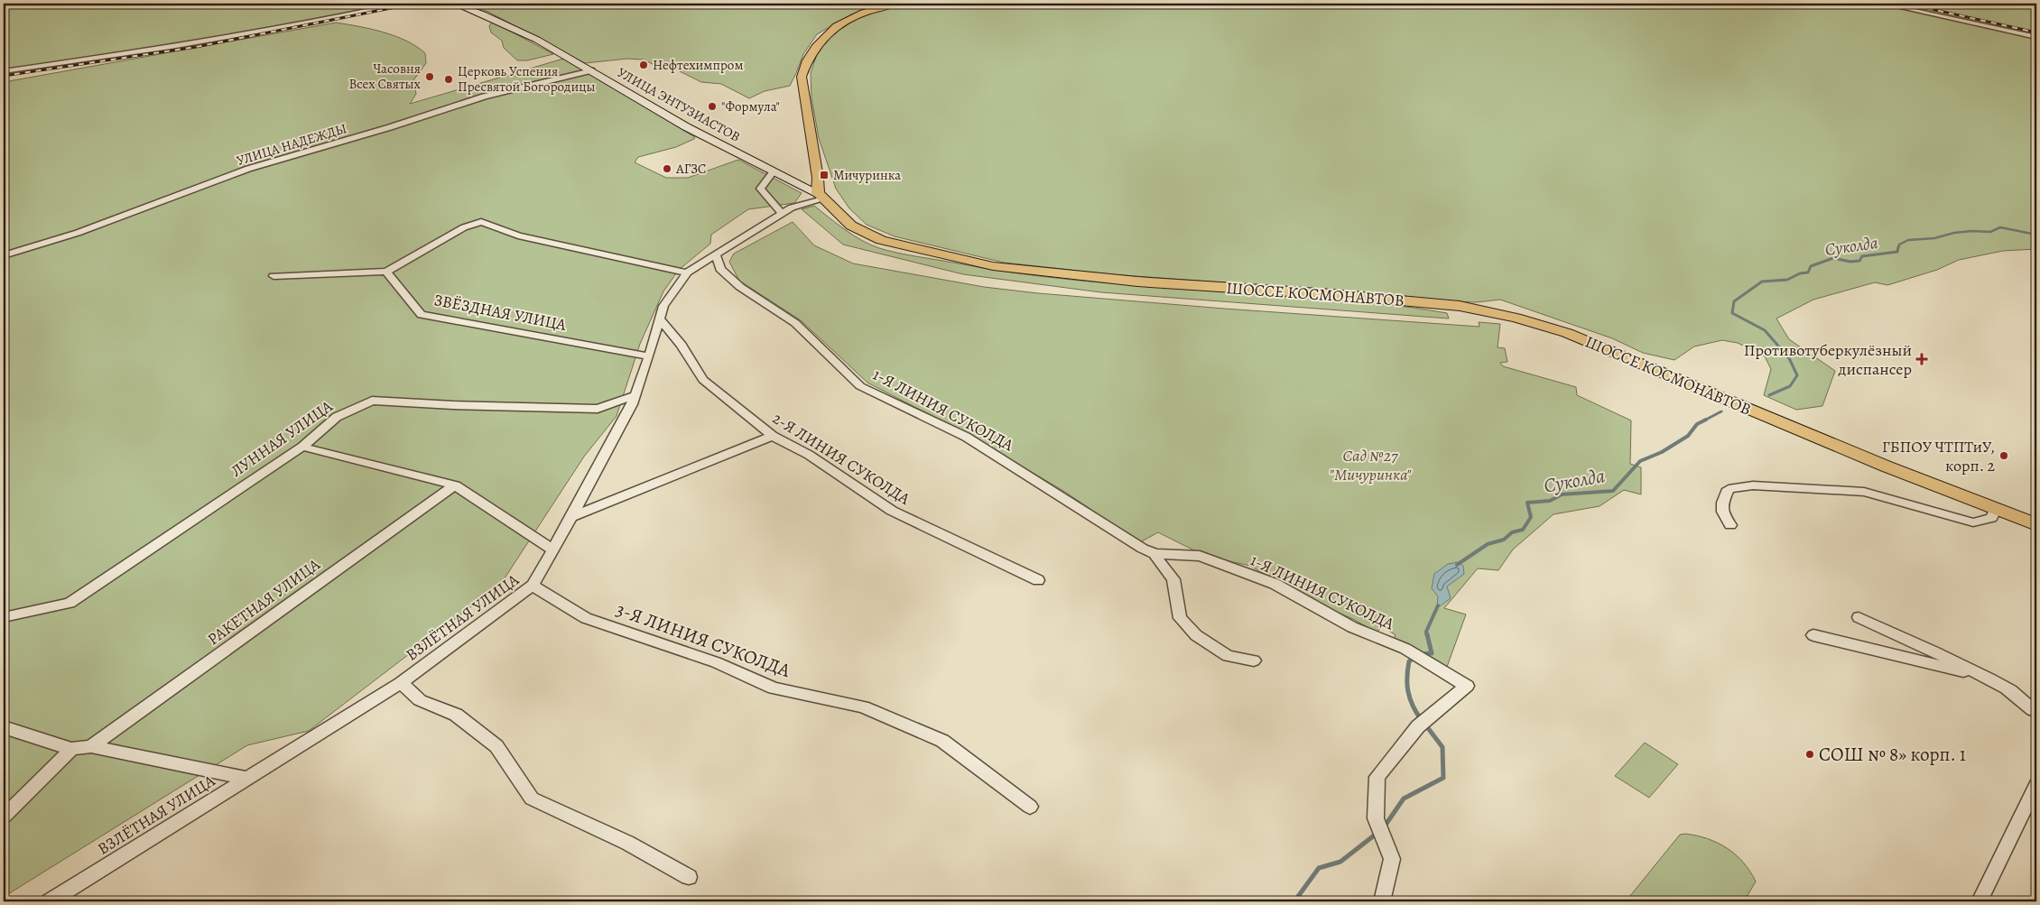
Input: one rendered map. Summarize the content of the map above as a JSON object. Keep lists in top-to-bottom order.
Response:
{
  "streets": {
    "main road": ["УЛИЦА ЭНТУЗИАСТОВ", "ШОССЕ КОСМОНАВТОВ"],
    "street": [
      "УЛИЦА НАДЕЖДЫ",
      "ЗВЁЗДНАЯ УЛИЦА",
      "1-Я ЛИНИЯ СУКОЛДА",
      "ЛУННАЯ УЛИЦА",
      "2-Я ЛИНИЯ СУКОЛДА",
      "РАКЕТНАЯ УЛИЦА",
      "ВЗЛЁТНАЯ УЛИЦА",
      "3-Я ЛИНИЯ СУКОЛДА"
    ]
  },
  "crossings": [
    ["УЛИЦА ЭНТУЗИАСТОВ", "УЛИЦА НАДЕЖДЫ"],
    ["УЛИЦА ЭНТУЗИАСТОВ", "ШОССЕ КОСМОНАВТОВ"],
    ["УЛИЦА ЭНТУЗИАСТОВ", "ВЗЛЁТНАЯ УЛИЦА"],
    ["ШОССЕ КОСМОНАВТОВ", "ВЗЛЁТНАЯ УЛИЦА"],
    ["ЗВЁЗДНАЯ УЛИЦА", "ВЗЛЁТНАЯ УЛИЦА"],
    ["1-Я ЛИНИЯ СУКОЛДА", "ВЗЛЁТНАЯ УЛИЦА"],
    ["ЛУННАЯ УЛИЦА", "ВЗЛЁТНАЯ УЛИЦА"],
    ["2-Я ЛИНИЯ СУКОЛДА", "ВЗЛЁТНАЯ УЛИЦА"],
    ["ВЗЛЁТНАЯ УЛИЦА", "3-Я ЛИНИЯ СУКОЛДА"]
  ],
  "water": ["Суколда"],
  "parks": ["Сад №27 \"Мичуринка\""],
  "places": {
    "other": [
      "Нефтехимпром",
      "Часовня Всех Святых",
      "Церковь Успения Пресвятой Богородицы",
      "\"Формула\"",
      "АГЗС",
      "ГБПОУ ЧТПТиУ, корп. 2",
      "СОШ № 8» корп. 1"
    ],
    "transit": ["Мичуринка"],
    "health": ["Противотуберкулёзный диспансер"]
  }
}
